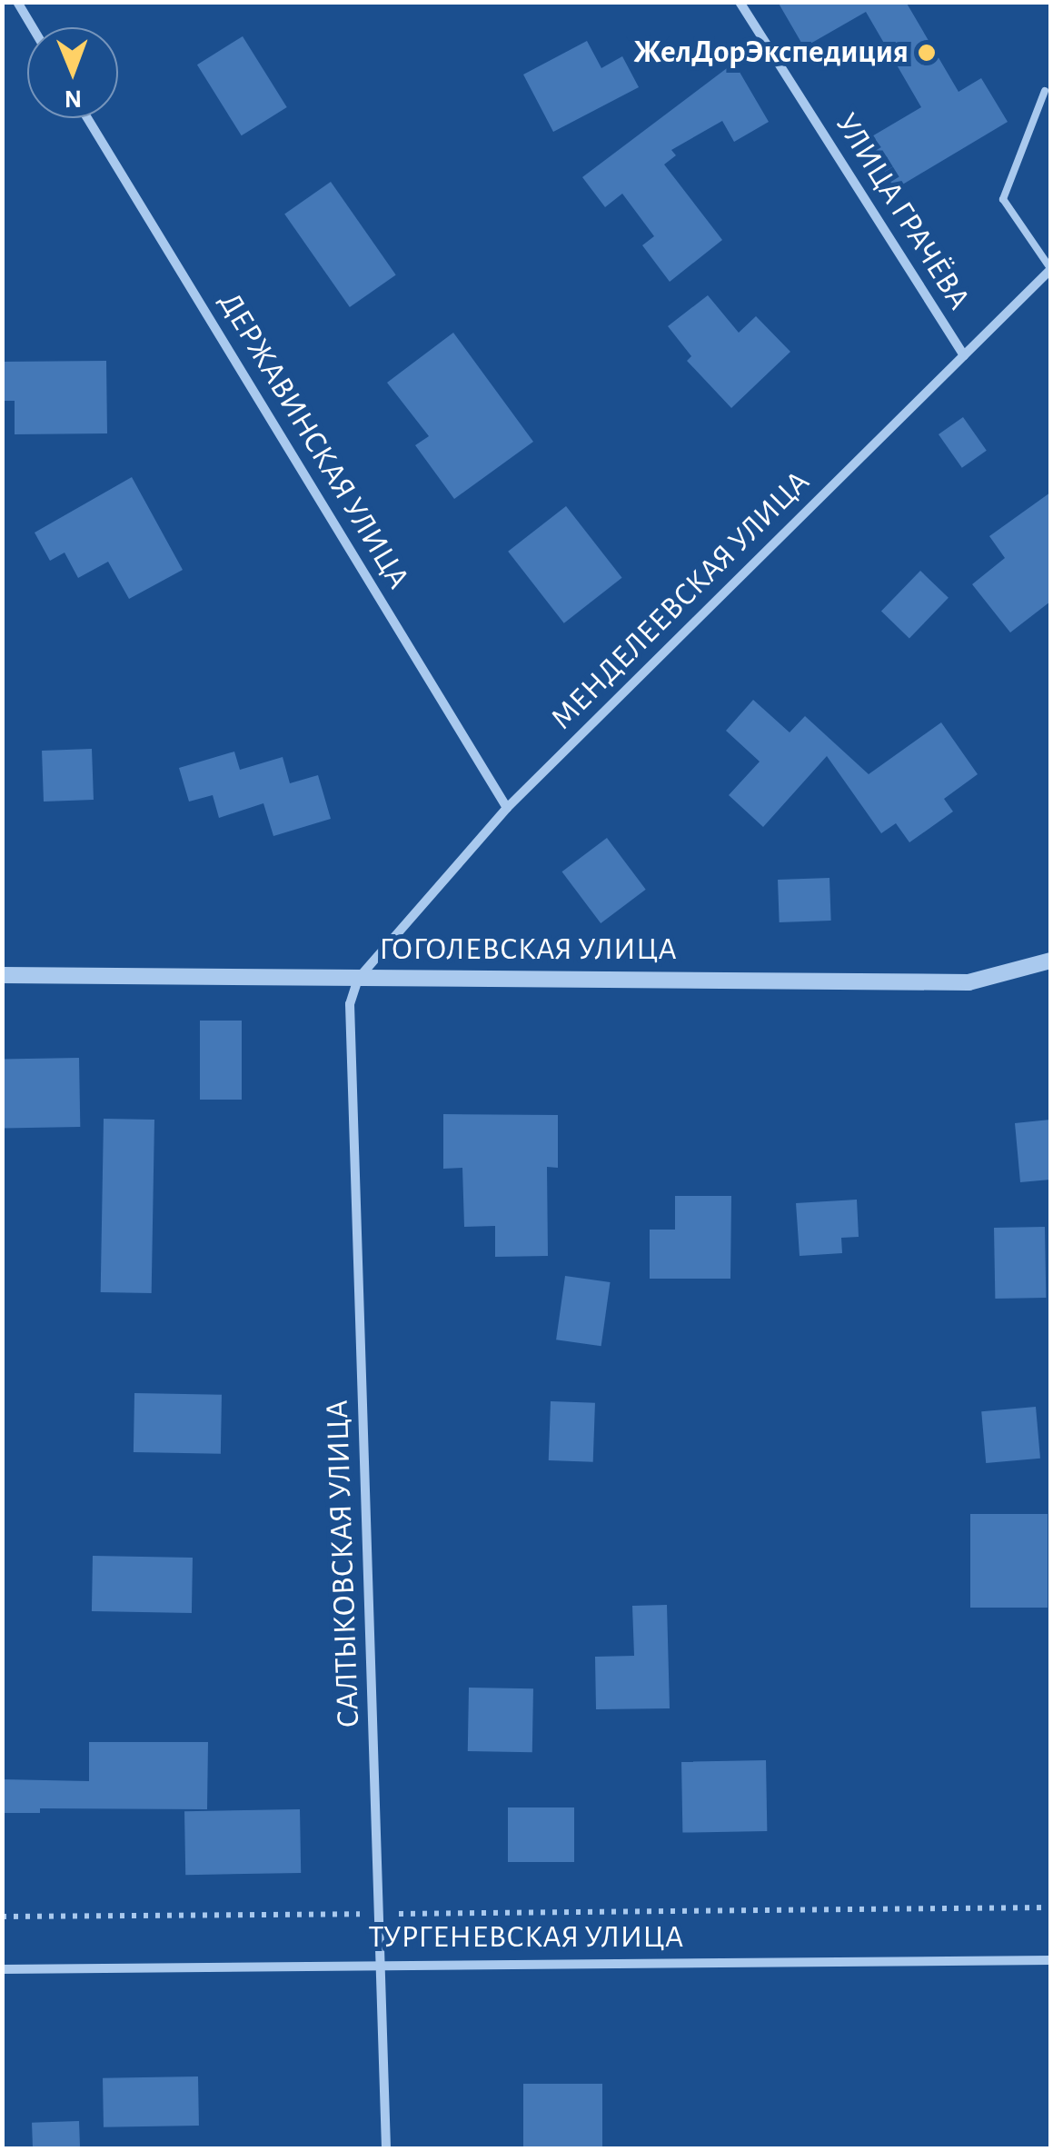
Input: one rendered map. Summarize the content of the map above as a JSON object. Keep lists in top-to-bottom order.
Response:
{
  "streets": {
    "street": [
      "УЛИЦА ГРАЧЁВА",
      "ДЕРЖАВИНСКАЯ УЛИЦА",
      "МЕНДЕЛЕЕВСКАЯ УЛИЦА",
      "ГОГОЛЕВСКАЯ УЛИЦА",
      "САЛТЫКОВСКАЯ УЛИЦА",
      "ТУРГЕНЕВСКАЯ УЛИЦА"
    ]
  },
  "crossings": [
    ["УЛИЦА ГРАЧЁВА", "МЕНДЕЛЕЕВСКАЯ УЛИЦА"],
    ["ДЕРЖАВИНСКАЯ УЛИЦА", "МЕНДЕЛЕЕВСКАЯ УЛИЦА"],
    ["МЕНДЕЛЕЕВСКАЯ УЛИЦА", "ГОГОЛЕВСКАЯ УЛИЦА"],
    ["МЕНДЕЛЕЕВСКАЯ УЛИЦА", "САЛТЫКОВСКАЯ УЛИЦА"],
    ["ГОГОЛЕВСКАЯ УЛИЦА", "САЛТЫКОВСКАЯ УЛИЦА"],
    ["САЛТЫКОВСКАЯ УЛИЦА", "ТУРГЕНЕВСКАЯ УЛИЦА"]
  ],
  "places": ["ЖелДорЭкспедиция"],
  "north": "bottom"
}
